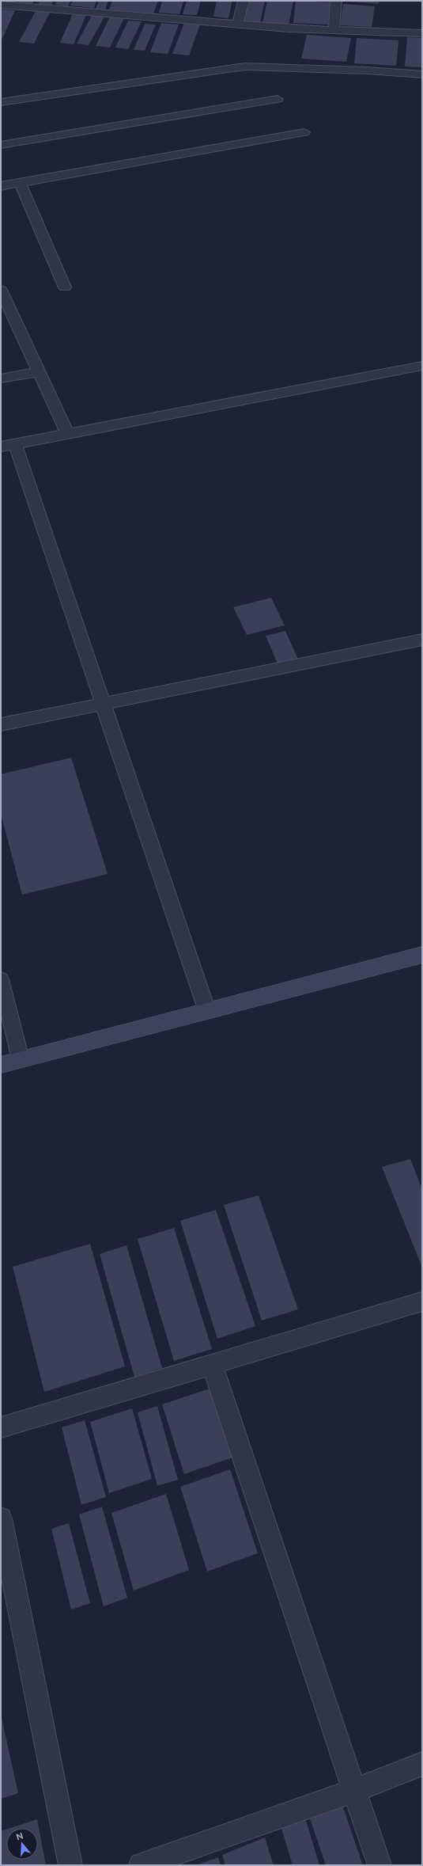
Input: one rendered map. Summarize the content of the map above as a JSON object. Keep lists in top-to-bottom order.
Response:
{
  "north": "top"
}
